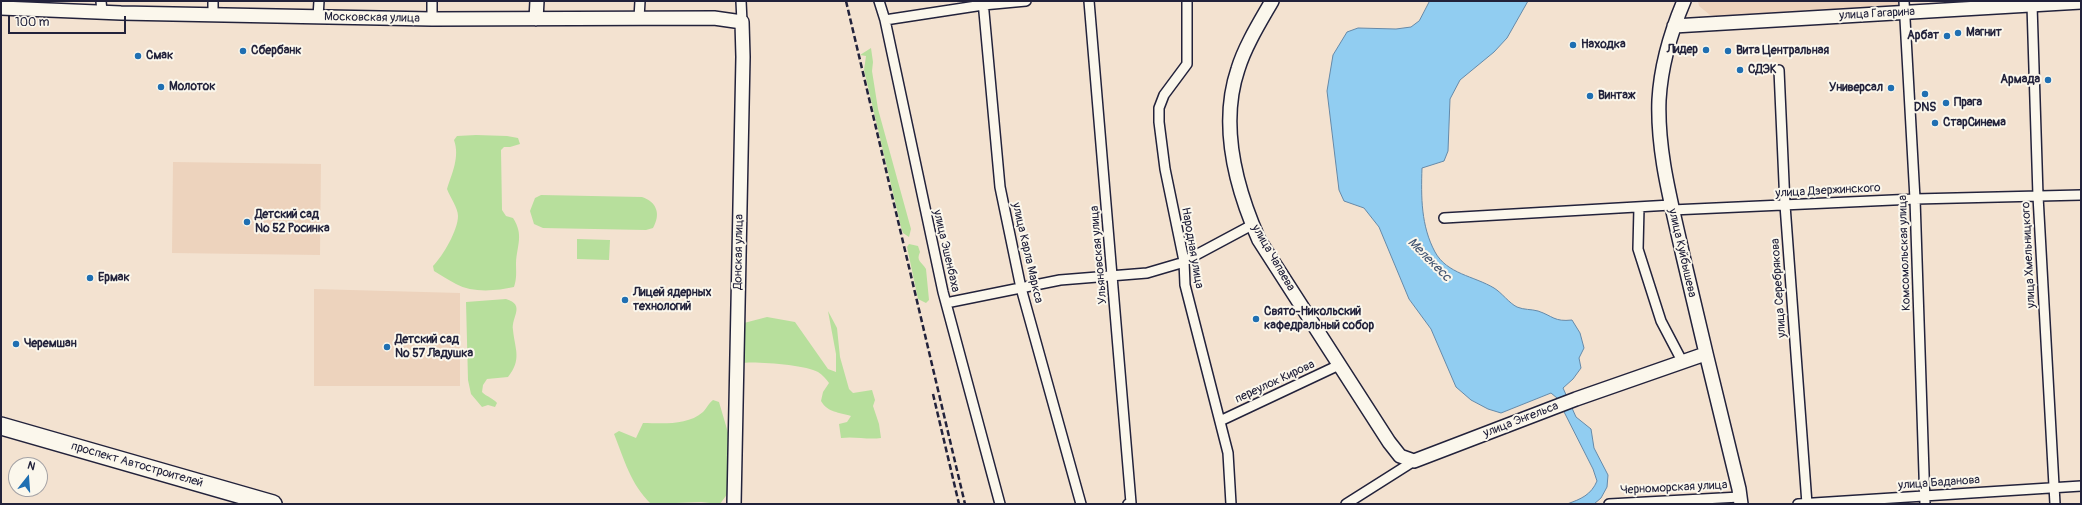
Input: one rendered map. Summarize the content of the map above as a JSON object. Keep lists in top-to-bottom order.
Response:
{
  "streets": {
    "highway": ["проспект Автостроителей"],
    "street": [
      "улица Гагарина",
      "Московская улица",
      "улица Дзержинского",
      "Народная улица",
      "улица Эшенбаха",
      "Донская улица",
      "улица Карла Маркса",
      "улица Куйбышева",
      "Комсомольская улица",
      "Ульяновская улица",
      "улица Хмельницкого",
      "улица Чапаева",
      "улица Серебрякова",
      "переулок Кирова",
      "улица Энгельса",
      "улица Баданова",
      "Черноморская улица"
    ]
  },
  "crossings": [
    ["улица Гагарина", "улица Куйбышева"],
    ["улица Гагарина", "Комсомольская улица"],
    ["улица Гагарина", "улица Хмельницкого"],
    ["Московская улица", "Донская улица"],
    ["улица Дзержинского", "улица Куйбышева"],
    ["улица Дзержинского", "Комсомольская улица"],
    ["улица Дзержинского", "улица Хмельницкого"],
    ["улица Дзержинского", "улица Серебрякова"],
    ["Народная улица", "переулок Кирова"],
    ["улица Куйбышева", "улица Энгельса"],
    ["улица Куйбышева", "Черноморская улица"],
    ["Комсомольская улица", "улица Баданова"],
    ["улица Хмельницкого", "улица Баданова"],
    ["улица Чапаева", "переулок Кирова"],
    ["улица Чапаева", "улица Энгельса"],
    ["улица Серебрякова", "улица Баданова"]
  ],
  "water": ["Мелекесс"],
  "places": [
    "Магнит",
    "Арбат",
    "Находка",
    "Лидер",
    "Сбербанк",
    "Вита Центральная",
    "Смак",
    "СДЭК",
    "Армада",
    "Молоток",
    "Универсал",
    "DNS",
    "Винтаж",
    "Прага",
    "СтарСинема",
    "Детский сад № 52 Росинка",
    "Ермак",
    "Лицей ядерных технологий",
    "Свято-Никольский кафедральный собор",
    "Черемшан",
    "Детский сад № 57 Ладушка"
  ],
  "scale_bar": "100 m",
  "north": "top"
}
